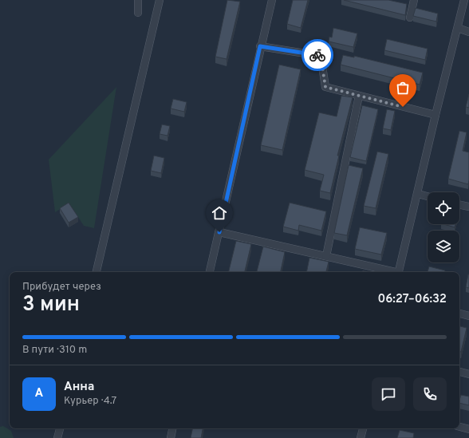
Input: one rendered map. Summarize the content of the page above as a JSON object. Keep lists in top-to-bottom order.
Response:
{
  "page": {
    "heading": ["3 мин", "Прибудет через", "06:27–06:32"],
    "panel": ["Анна", "Курьер · 4.7"],
    "bar": "В пути · 310 m",
    "round": "А"
  }
}
